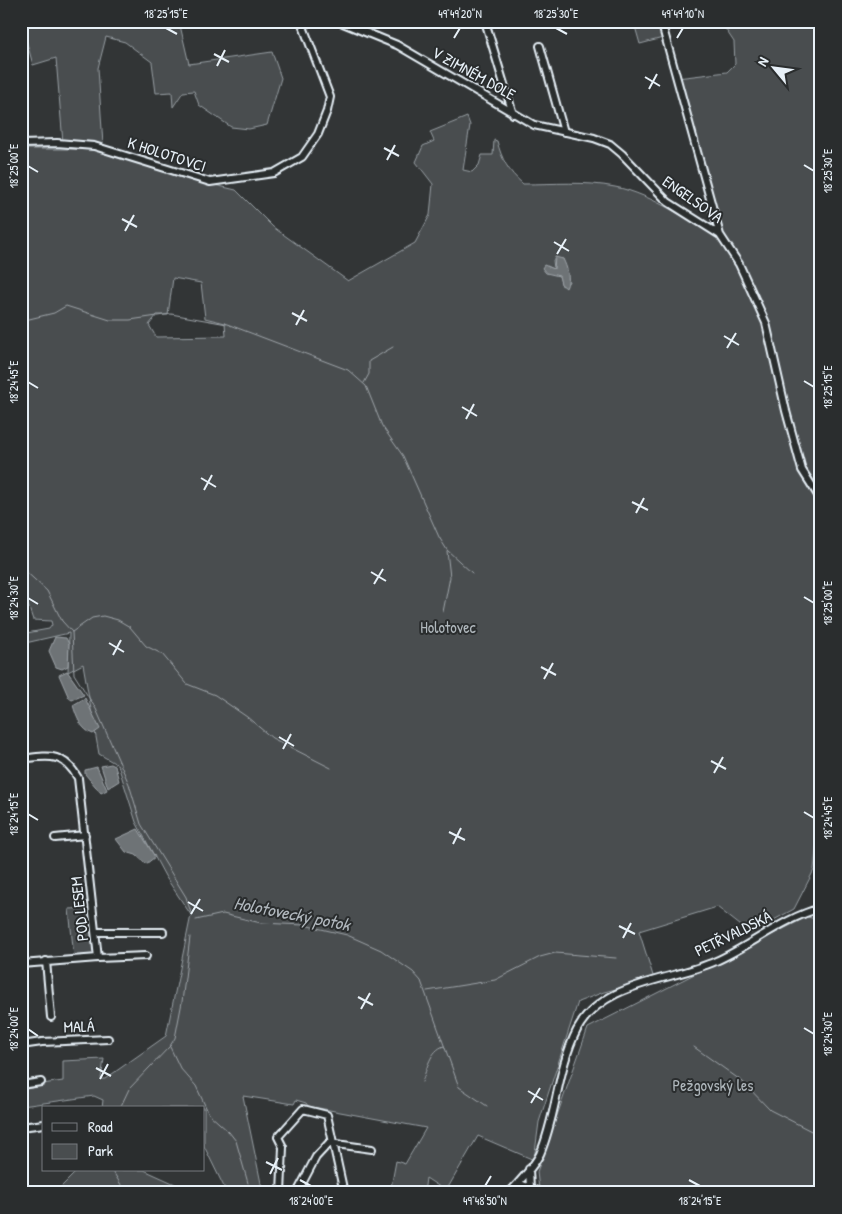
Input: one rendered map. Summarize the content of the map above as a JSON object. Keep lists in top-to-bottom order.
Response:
{
  "streets": {
    "street": [
      "V ZIMNÉM DOLE",
      "K HOLOTOVCI",
      "ENGELSOVA",
      "POD LESEM",
      "PETŘVALDSKÁ",
      "MALÁ"
    ]
  },
  "crossings": [
    ["V ZIMNÉM DOLE", "ENGELSOVA"]
  ],
  "water": ["Holotovecký potok"],
  "parks": ["Holotovec", "Pežgovský les"],
  "legend": ["Road", "Park"],
  "north": "top left",
  "coordinates": [
    "18°25'15\"E",
    "49°49'20\"N",
    "18°25'30\"E",
    "49°49'10\"N",
    "18°25'00\"E",
    "18°24'45\"E",
    "18°24'30\"E",
    "18°24'15\"E",
    "18°24'00\"E",
    "49°48'50\"N"
  ]
}
